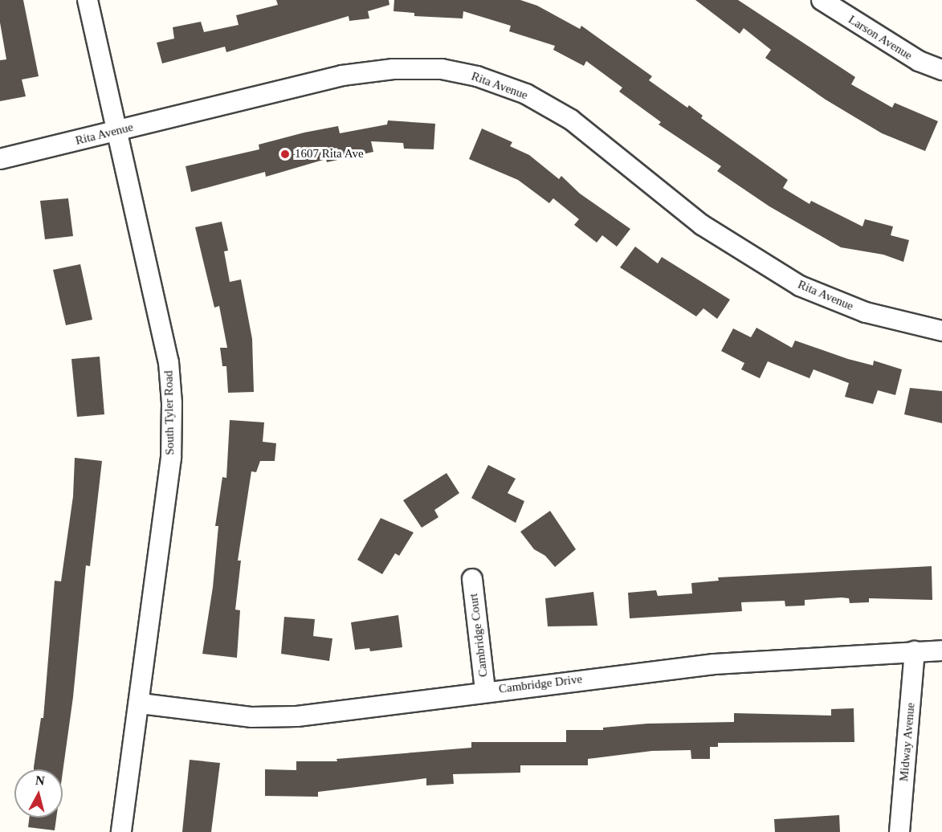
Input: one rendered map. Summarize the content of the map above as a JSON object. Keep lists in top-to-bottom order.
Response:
{
  "streets": {
    "street": [
      "Larson Avenue",
      "Rita Avenue",
      "South Tyler Road",
      "Cambridge Court",
      "Cambridge Drive",
      "Midway Avenue"
    ]
  },
  "crossings": [
    ["Rita Avenue", "South Tyler Road"],
    ["South Tyler Road", "Cambridge Drive"],
    ["Cambridge Court", "Cambridge Drive"],
    ["Cambridge Drive", "Midway Avenue"]
  ],
  "places": ["1607 Rita Ave"],
  "north": "top"
}
